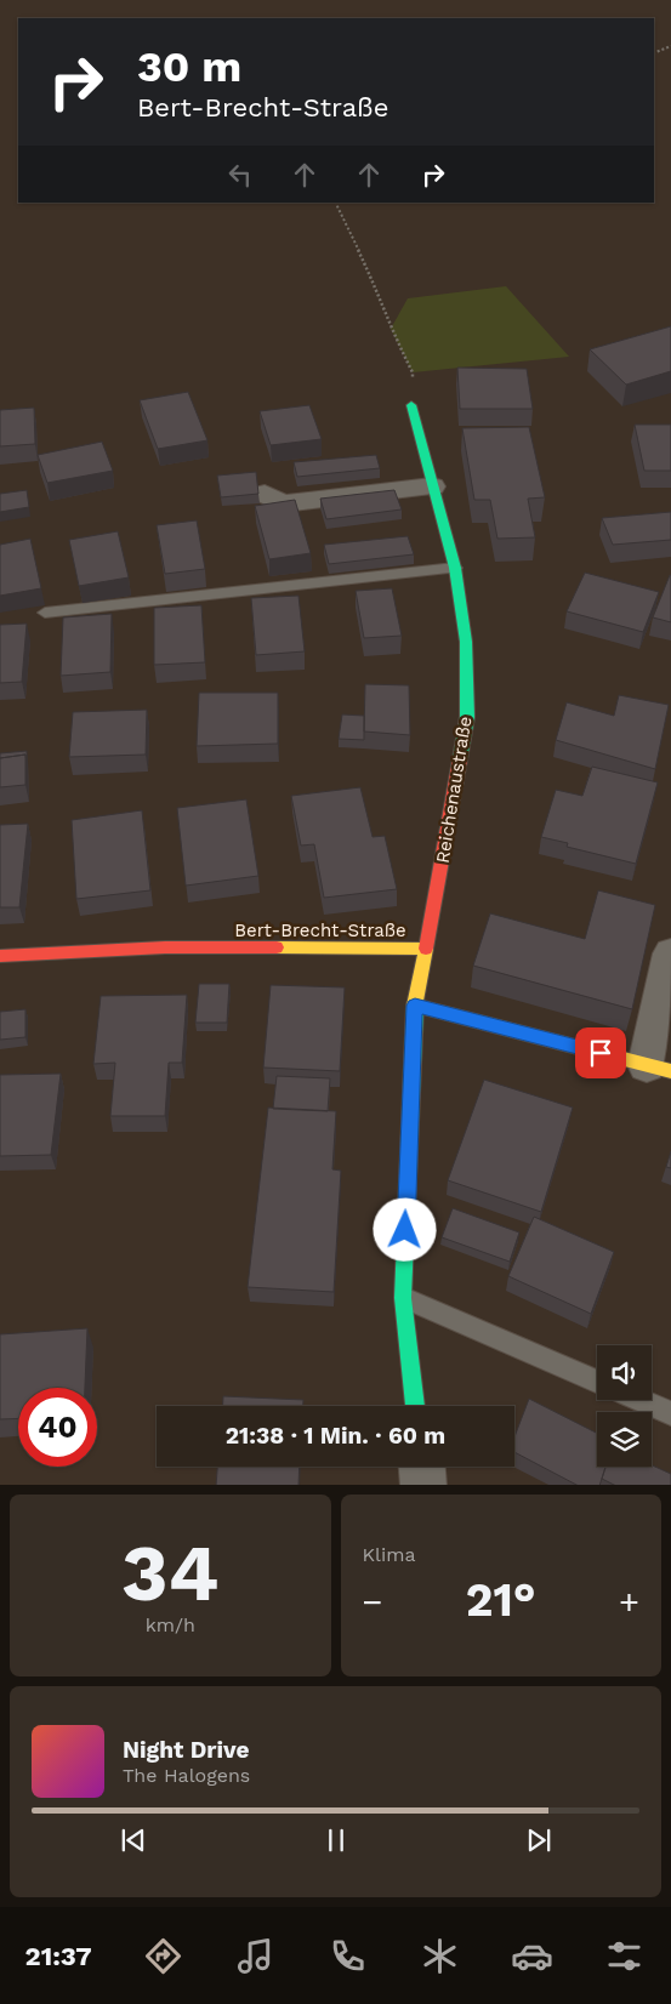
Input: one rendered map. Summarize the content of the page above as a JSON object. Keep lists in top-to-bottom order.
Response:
{
  "streets": {
    "street": ["Reichenaustraße", "Bert-Brecht-Straße"]
  },
  "crossings": [
    ["Reichenaustraße", "Bert-Brecht-Straße"]
  ],
  "page": {
    "turn": ["30 m", "Bert-Brecht-Straße"],
    "limit": "40",
    "trip": "21:38 · 1 Min. · 60 m",
    "tile": [
      ["34", "km/h"],
      "Klima"
    ],
    "heat": ["−", "21°", "+"],
    "song": ["Night Drive", "The Halogens"],
    "tabs": "21:37"
  }
}
